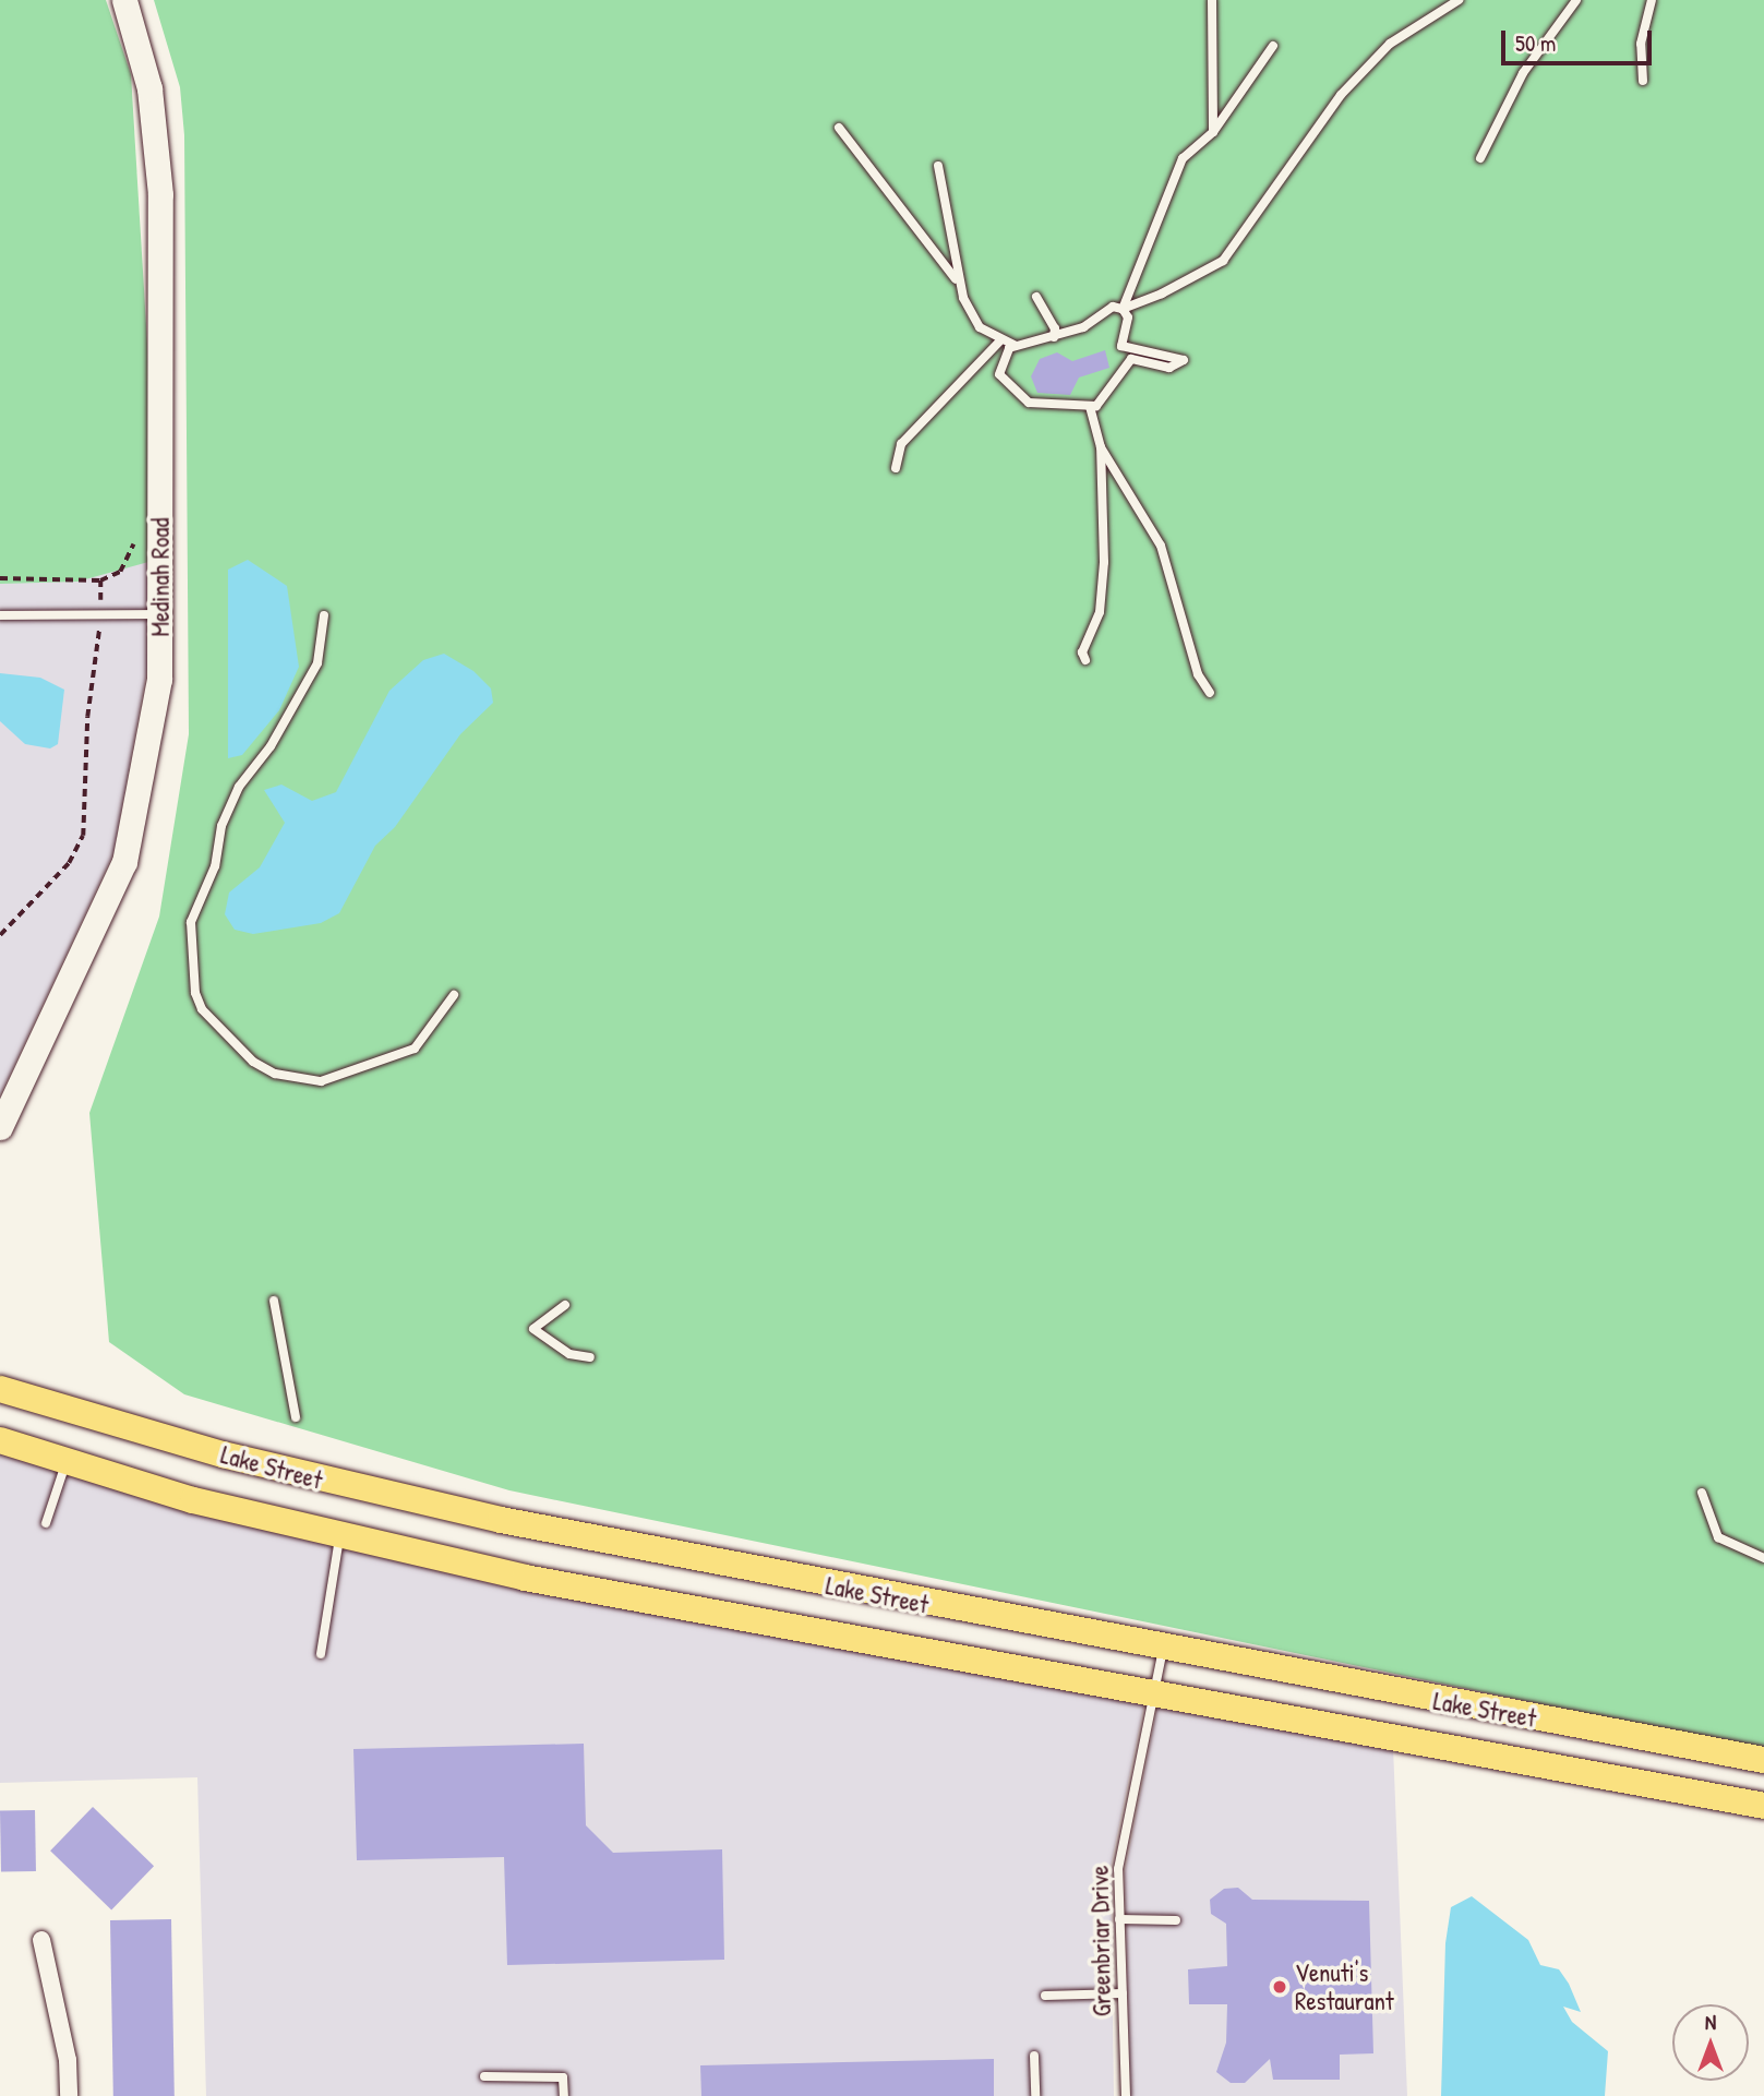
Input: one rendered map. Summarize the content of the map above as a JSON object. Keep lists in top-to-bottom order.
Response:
{
  "streets": {
    "main road": ["Medinah Road", "Lake Street"],
    "lane": ["Greenbriar Drive"]
  },
  "crossings": [
    ["Lake Street", "Greenbriar Drive"]
  ],
  "places": ["Venuti's Restaurant"],
  "scale_bar": "50 m",
  "north": "top"
}
